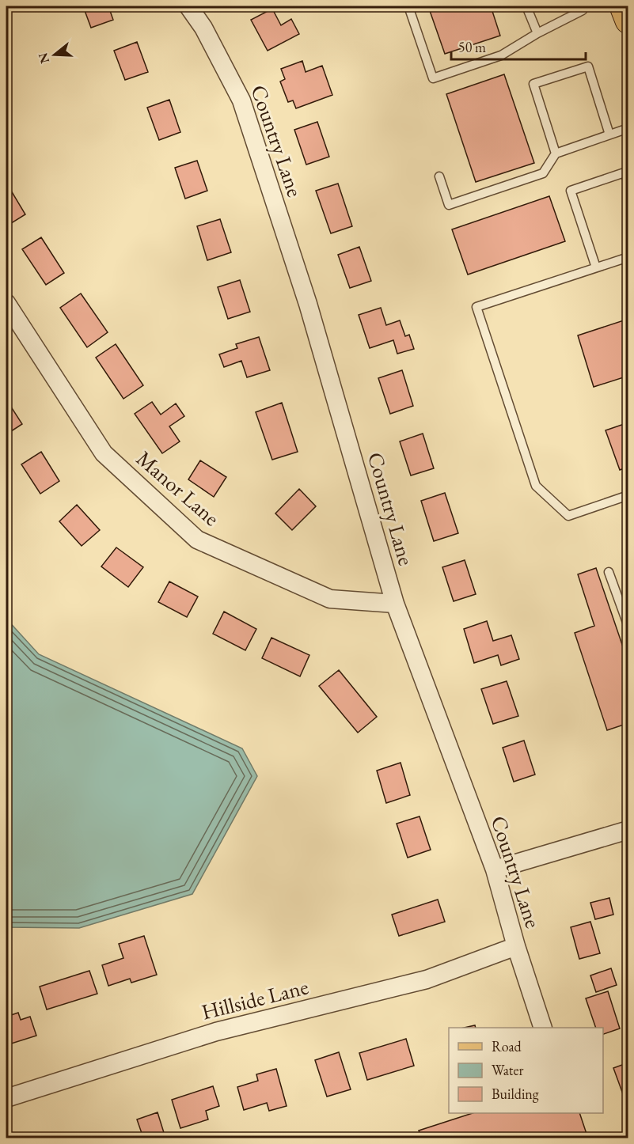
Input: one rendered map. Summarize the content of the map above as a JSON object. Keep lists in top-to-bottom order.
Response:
{
  "streets": {
    "street": ["Country Lane", "Manor Lane", "Hillside Lane"]
  },
  "crossings": [
    ["Country Lane", "Manor Lane"],
    ["Country Lane", "Hillside Lane"]
  ],
  "legend": ["Road", "Water", "Building"],
  "scale_bar": "50 m",
  "north": "left"
}
